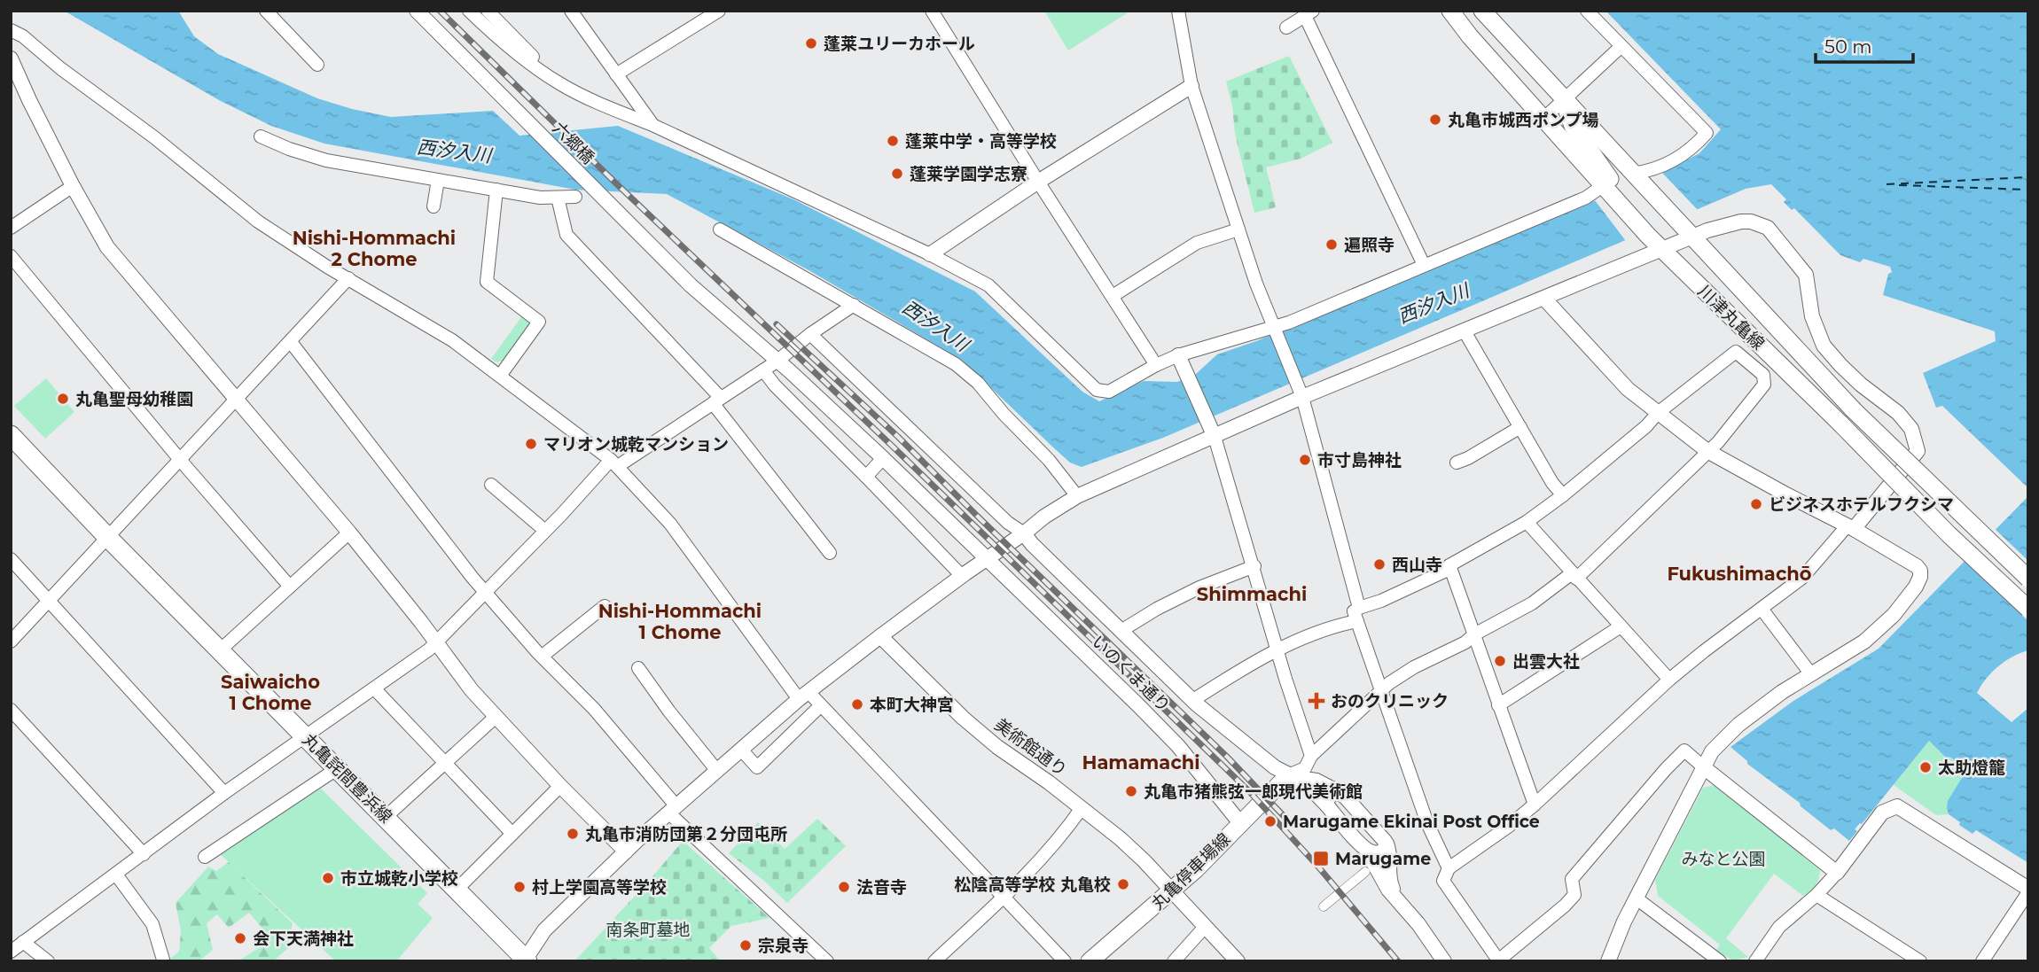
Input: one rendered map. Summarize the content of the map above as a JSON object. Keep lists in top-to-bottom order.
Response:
{
  "streets": {
    "main road": ["川津丸亀線", "丸亀詫間豊浜線", "丸亀停車場線"],
    "street": ["六郷橋", "いのくま通り", "美術館通り"]
  },
  "crossings": [
    ["六郷橋", "いのくま通り"],
    ["いのくま通り", "丸亀停車場線"],
    ["美術館通り", "丸亀停車場線"]
  ],
  "districts": [
    "Nishi-Hommachi 2 Chome",
    "Fukushimachō",
    "Shimmachi",
    "Nishi-Hommachi 1 Chome",
    "Saiwaicho 1 Chome",
    "Hamamachi"
  ],
  "water": ["西汐入川"],
  "parks": ["みなと公園", "南条町墓地"],
  "places": {
    "other": [
      "蓬莱ユリーカホール",
      "丸亀市城西ポンプ場",
      "蓬莱中学・高等学校",
      "蓬莱学園学志寮",
      "遍照寺",
      "丸亀聖母幼稚園",
      "マリオン城乾マンション",
      "市寸島神社",
      "ビジネスホテルフクシマ",
      "西山寺",
      "出雲大社",
      "本町大神宮",
      "太助燈籠",
      "丸亀市猪熊弦一郎現代美術館",
      "Marugame Ekinai Post Office",
      "丸亀市消防団第２分団屯所",
      "市立城乾小学校",
      "松陰高等学校 丸亀校",
      "村上学園高等学校",
      "法音寺",
      "会下天満神社",
      "宗泉寺"
    ],
    "health": ["おのクリニック"],
    "transit": ["Marugame"]
  },
  "scale_bar": "50 m"
}
